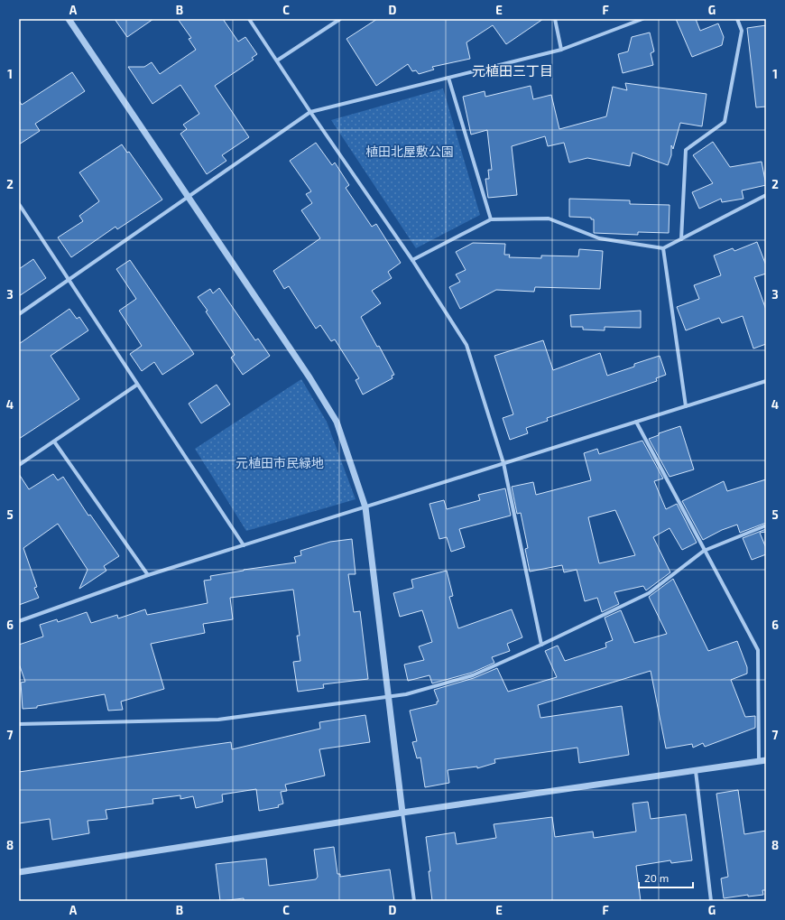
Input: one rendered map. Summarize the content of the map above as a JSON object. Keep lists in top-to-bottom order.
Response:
{
  "districts": ["元植田三丁目"],
  "parks": ["植田北屋敷公園", "元植田市民緑地"],
  "scale_bar": "20 m",
  "grid": {
    "columns": [
      "A",
      "B",
      "C",
      "D",
      "E",
      "F",
      "G"
    ],
    "rows": [
      "1",
      "2",
      "3",
      "4",
      "5",
      "6",
      "7",
      "8"
    ]
  }
}
